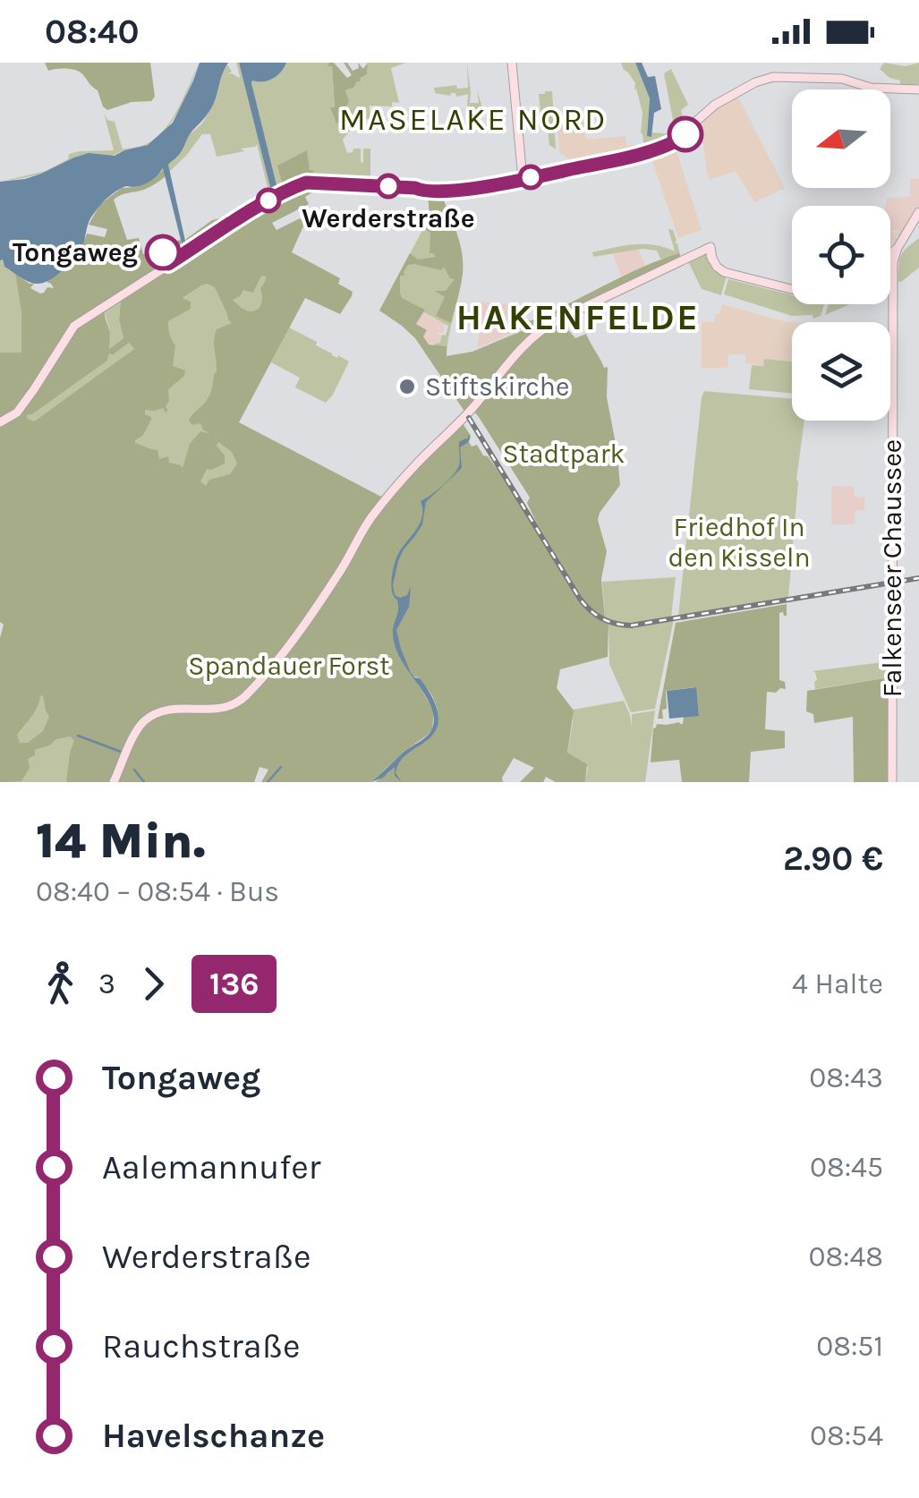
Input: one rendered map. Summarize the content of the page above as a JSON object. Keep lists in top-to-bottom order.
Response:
{
  "streets": {
    "main road": ["Falkenseer Chaussee"]
  },
  "districts": ["MASELAKE NORD", "HAKENFELDE"],
  "parks": ["Stadtpark", "Friedhof In den Kisseln", "Spandauer Forst"],
  "places": ["Werderstraße", "Tongaweg", "Stiftskirche"],
  "lines": ["bus line 136"],
  "north": "left",
  "page": {
    "status": "08:40",
    "heading": ["14 Min.", "08:40 – 08:54 · Bus", "2.90 €"],
    "legs": ["3", "136", "4 Halte"],
    "list": [
      {
        "name": "Tongaweg",
        "value": "08:43"
      },
      {
        "name": "Aalemannufer",
        "value": "08:45"
      },
      {
        "name": "Werderstraße",
        "value": "08:48"
      },
      {
        "name": "Rauchstraße",
        "value": "08:51"
      },
      {
        "name": "Havelschanze",
        "value": "08:54"
      }
    ]
  }
}
